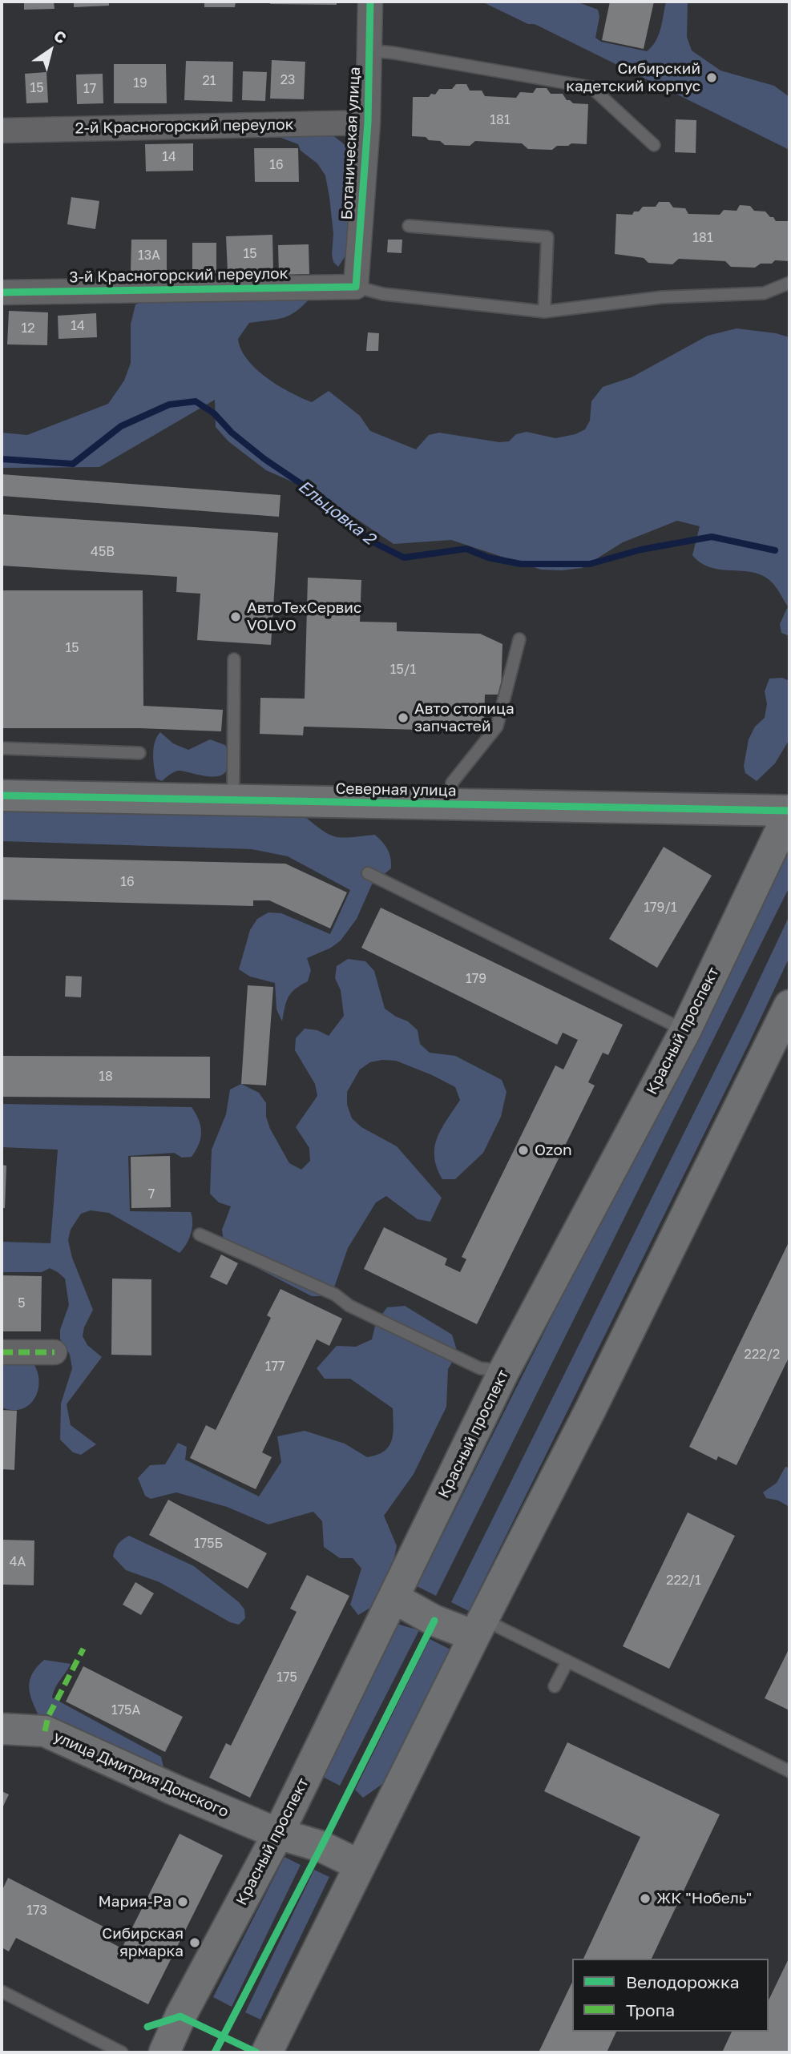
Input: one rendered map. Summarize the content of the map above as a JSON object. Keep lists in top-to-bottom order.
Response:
{
  "streets": {
    "main road": ["Северная улица", "Красный проспект", "улица Дмитрия Донского"],
    "street": ["2-й Красногорский переулок", "Ботаническая улица", "3-й Красногорский переулок"]
  },
  "crossings": [
    ["2-й Красногорский переулок", "Ботаническая улица"],
    ["Ботаническая улица", "3-й Красногорский переулок"],
    ["Красный проспект", "улица Дмитрия Донского"]
  ],
  "water": ["Ельцовка 2"],
  "places": [
    "Сибирский кадетский корпус",
    "АвтоТехСервис VOLVO",
    "Авто столица запчастей",
    "Ozon",
    "ЖК \"Нобель\"",
    "Мария-Ра",
    "Сибирская ярмарка"
  ],
  "house_numbers": [
    "23",
    "21",
    "19",
    "15",
    "17",
    "181",
    "14",
    "16",
    "181",
    "15",
    "13А",
    "14",
    "12",
    "45В",
    "15",
    "15/1",
    "16",
    "179/1",
    "179",
    "18",
    "7",
    "5",
    "222/2",
    "177",
    "175Б",
    "4А",
    "222/1",
    "175",
    "175А",
    "173"
  ],
  "legend": ["Велодорожка", "Тропа"],
  "north": "top right"
}
